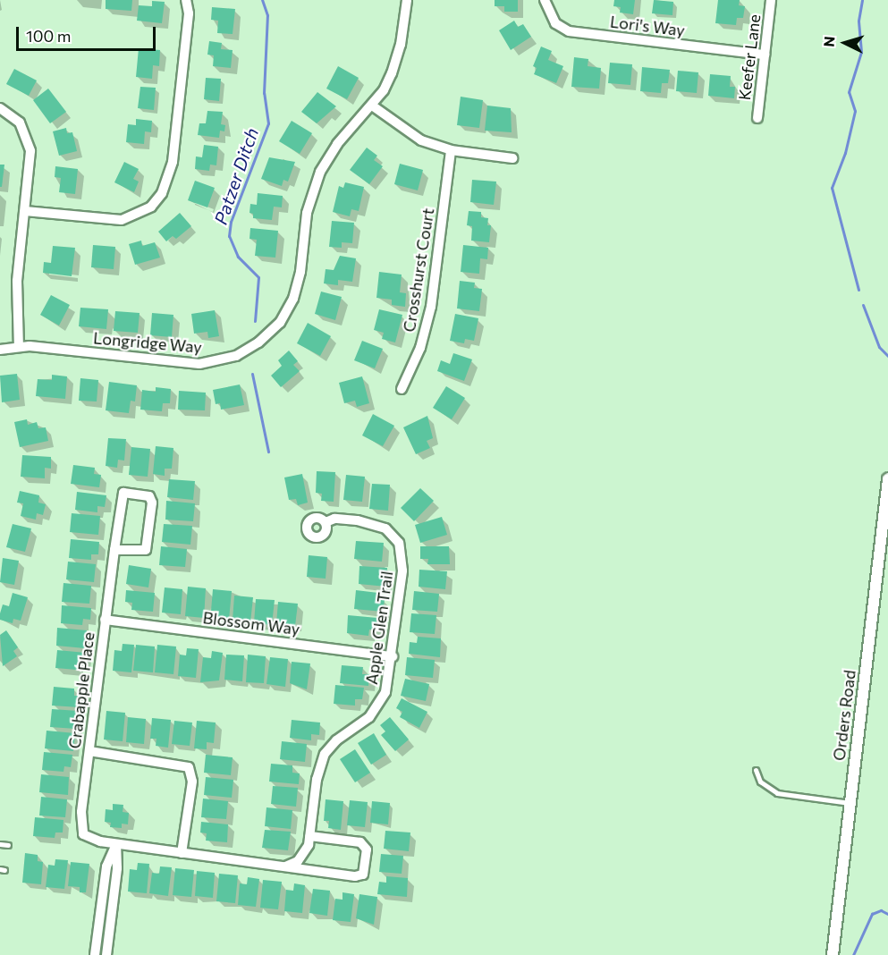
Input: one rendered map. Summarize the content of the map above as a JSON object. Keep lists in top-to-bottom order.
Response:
{
  "streets": {
    "street": [
      "Lori's Way",
      "Keefer Lane",
      "Crosshurst Court",
      "Longridge Way",
      "Blossom Way",
      "Apple Glen Trail",
      "Crabapple Place",
      "Orders Road"
    ]
  },
  "crossings": [
    ["Lori's Way", "Keefer Lane"],
    ["Blossom Way", "Apple Glen Trail"],
    ["Blossom Way", "Crabapple Place"]
  ],
  "water": ["Patzer Ditch"],
  "scale_bar": "100 m",
  "north": "left"
}
